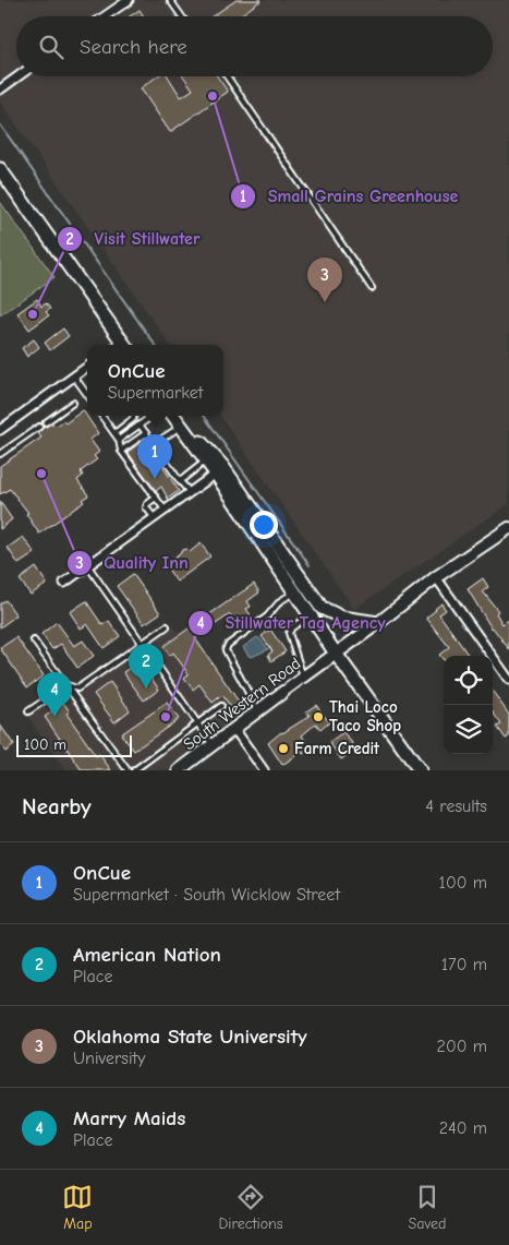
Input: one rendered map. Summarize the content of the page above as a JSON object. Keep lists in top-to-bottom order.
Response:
{
  "streets": {
    "main road": ["South Western Road"]
  },
  "places": [
    "Small Grains Greenhouse",
    "Visit Stillwater",
    "Quality Inn",
    "Stillwater Tag Agency",
    "Thai Loco Taco Shop",
    "Farm Credit"
  ],
  "scale_bar": "100 m",
  "page": {
    "search": "Search here",
    "pins": [
      "3",
      "1",
      "2",
      "4"
    ],
    "popup": ["OnCue", "Supermarket"],
    "scale": "100 m",
    "heading": ["Nearby", "4 results"],
    "list": [
      {
        "mark": "1",
        "name": "OnCue",
        "note": "Supermarket · South Wicklow Street",
        "value": "100 m"
      },
      {
        "mark": "2",
        "name": "American Nation",
        "note": "Place",
        "value": "170 m"
      },
      {
        "mark": "3",
        "name": "Oklahoma State University",
        "note": "University",
        "value": "200 m"
      },
      {
        "mark": "4",
        "name": "Marry Maids",
        "note": "Place",
        "value": "240 m"
      }
    ],
    "nav": ["Map", "Directions", "Saved"]
  }
}
